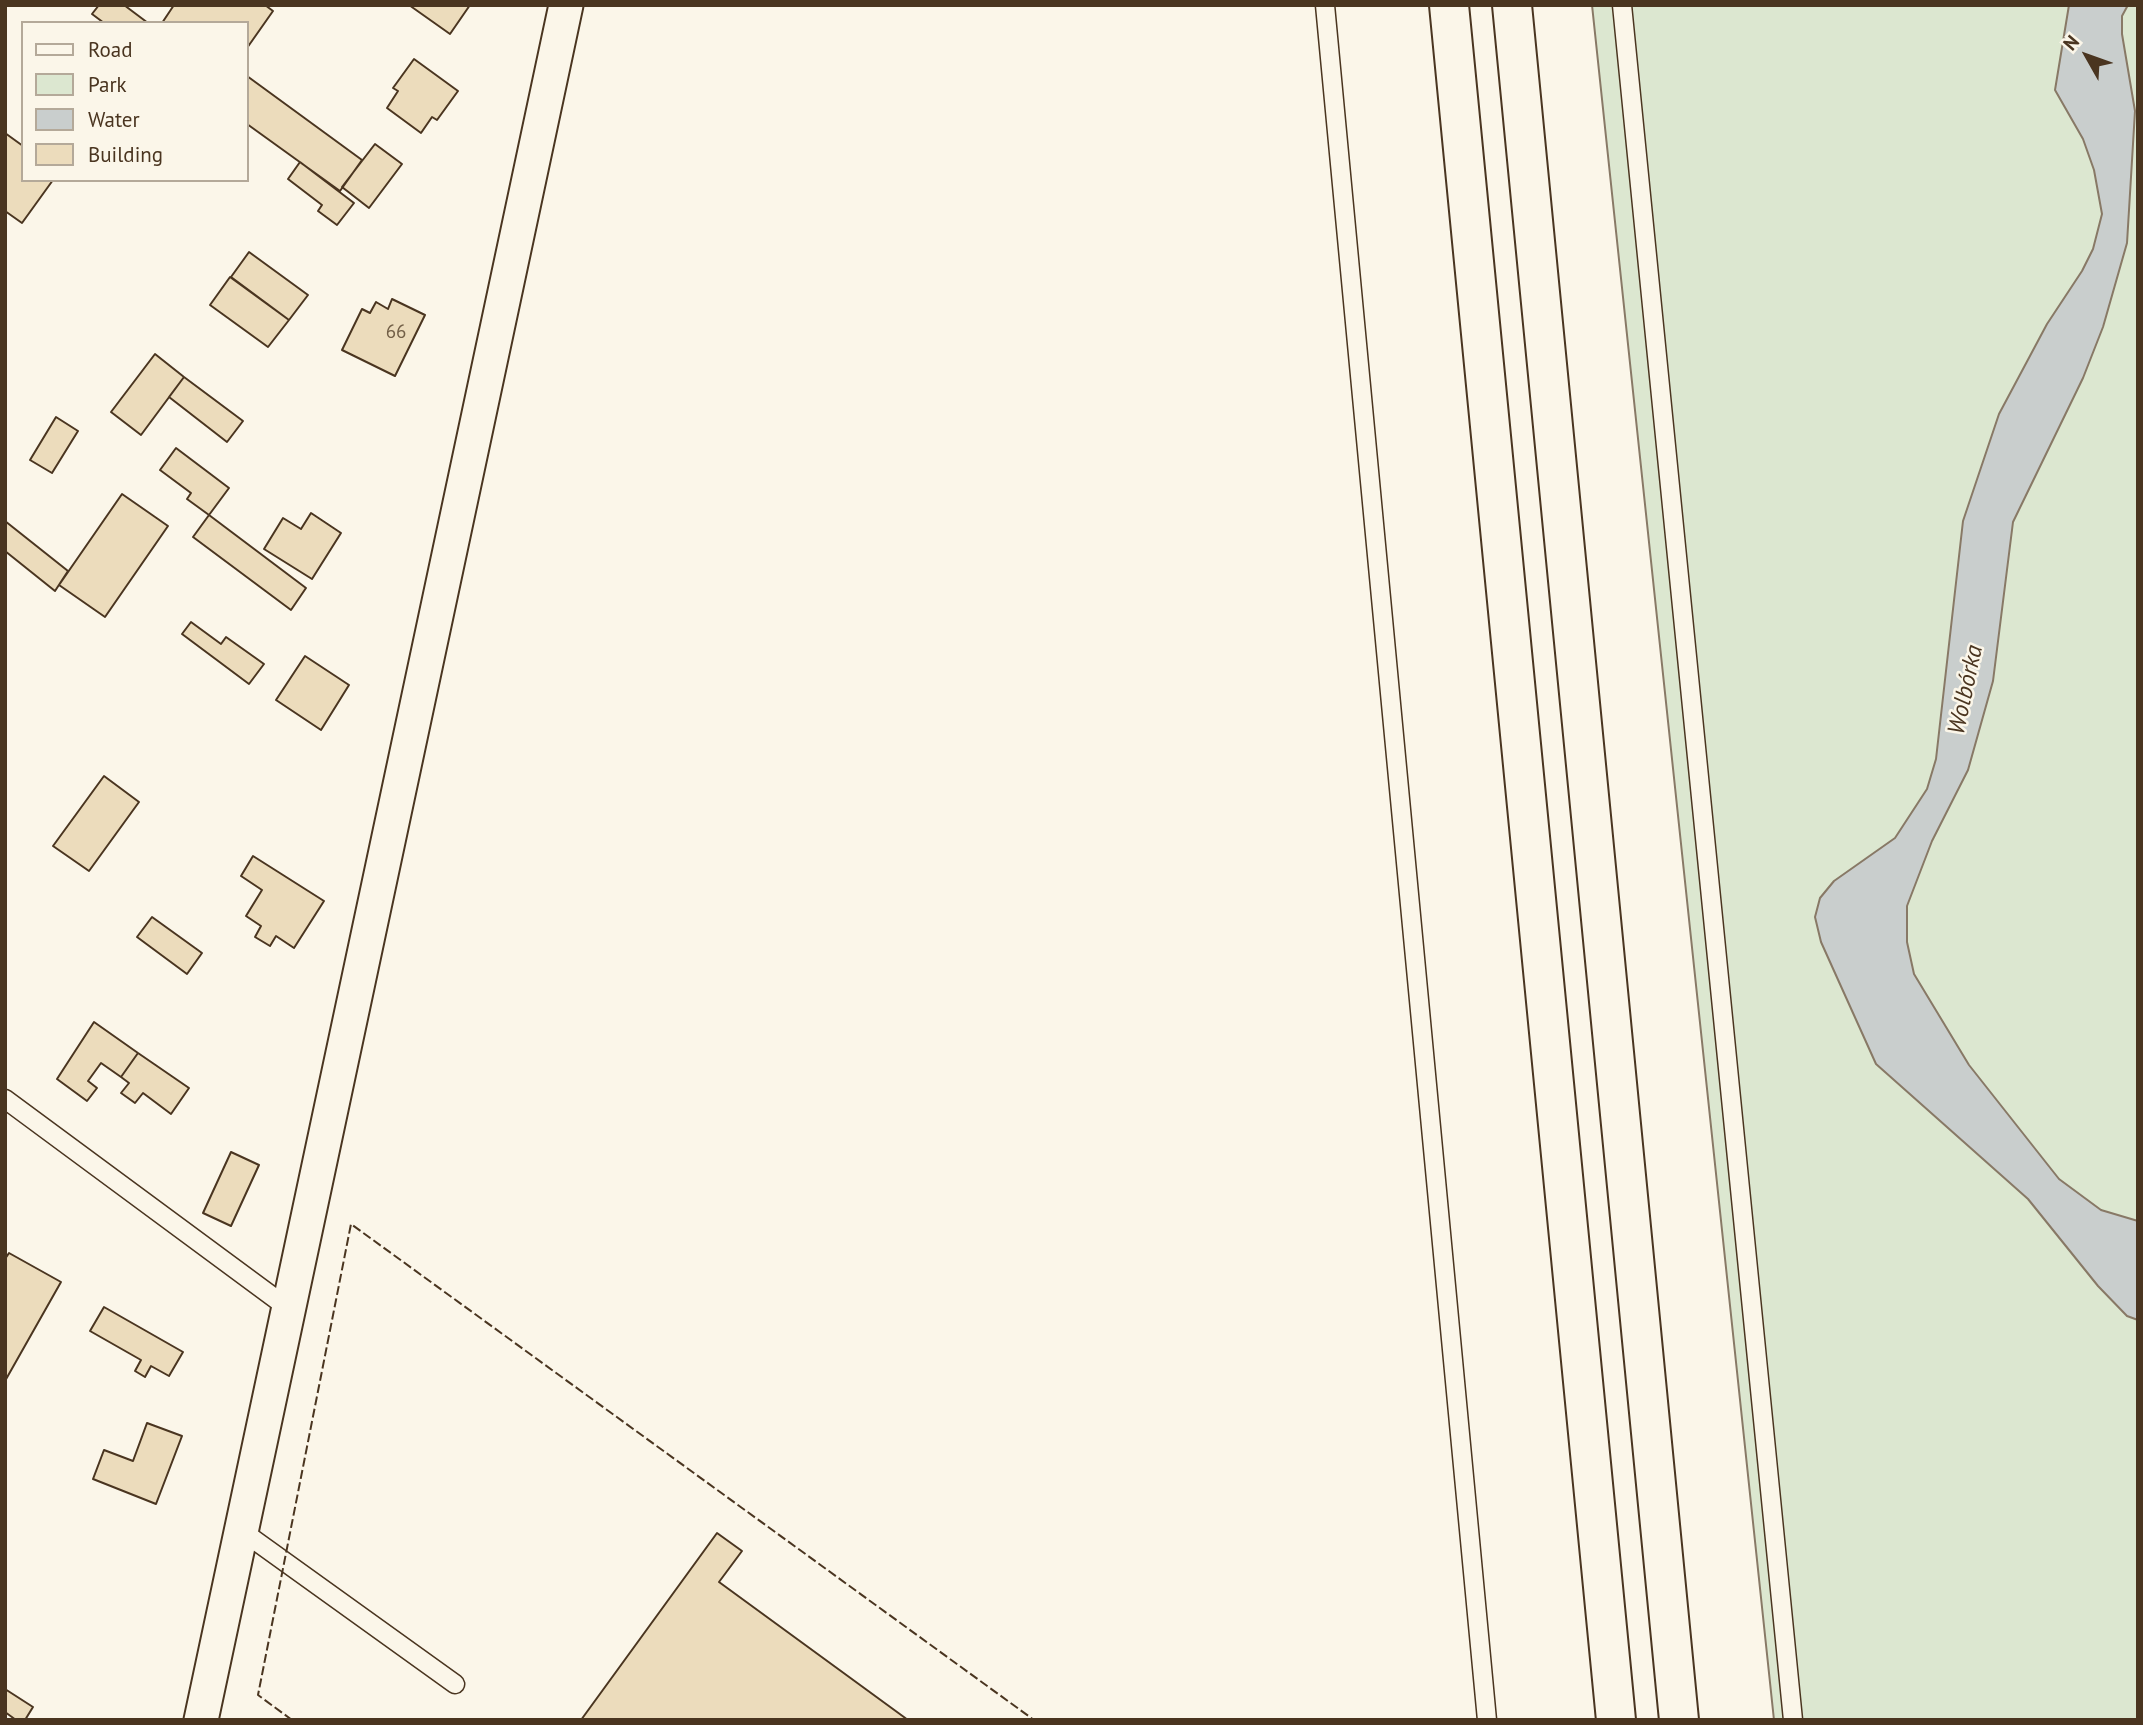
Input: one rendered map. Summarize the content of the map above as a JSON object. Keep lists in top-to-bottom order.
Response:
{
  "water": ["Wolbórka"],
  "house_numbers": ["66"],
  "legend": [
    "Road",
    "Park",
    "Water",
    "Building"
  ],
  "north": "top left"
}
